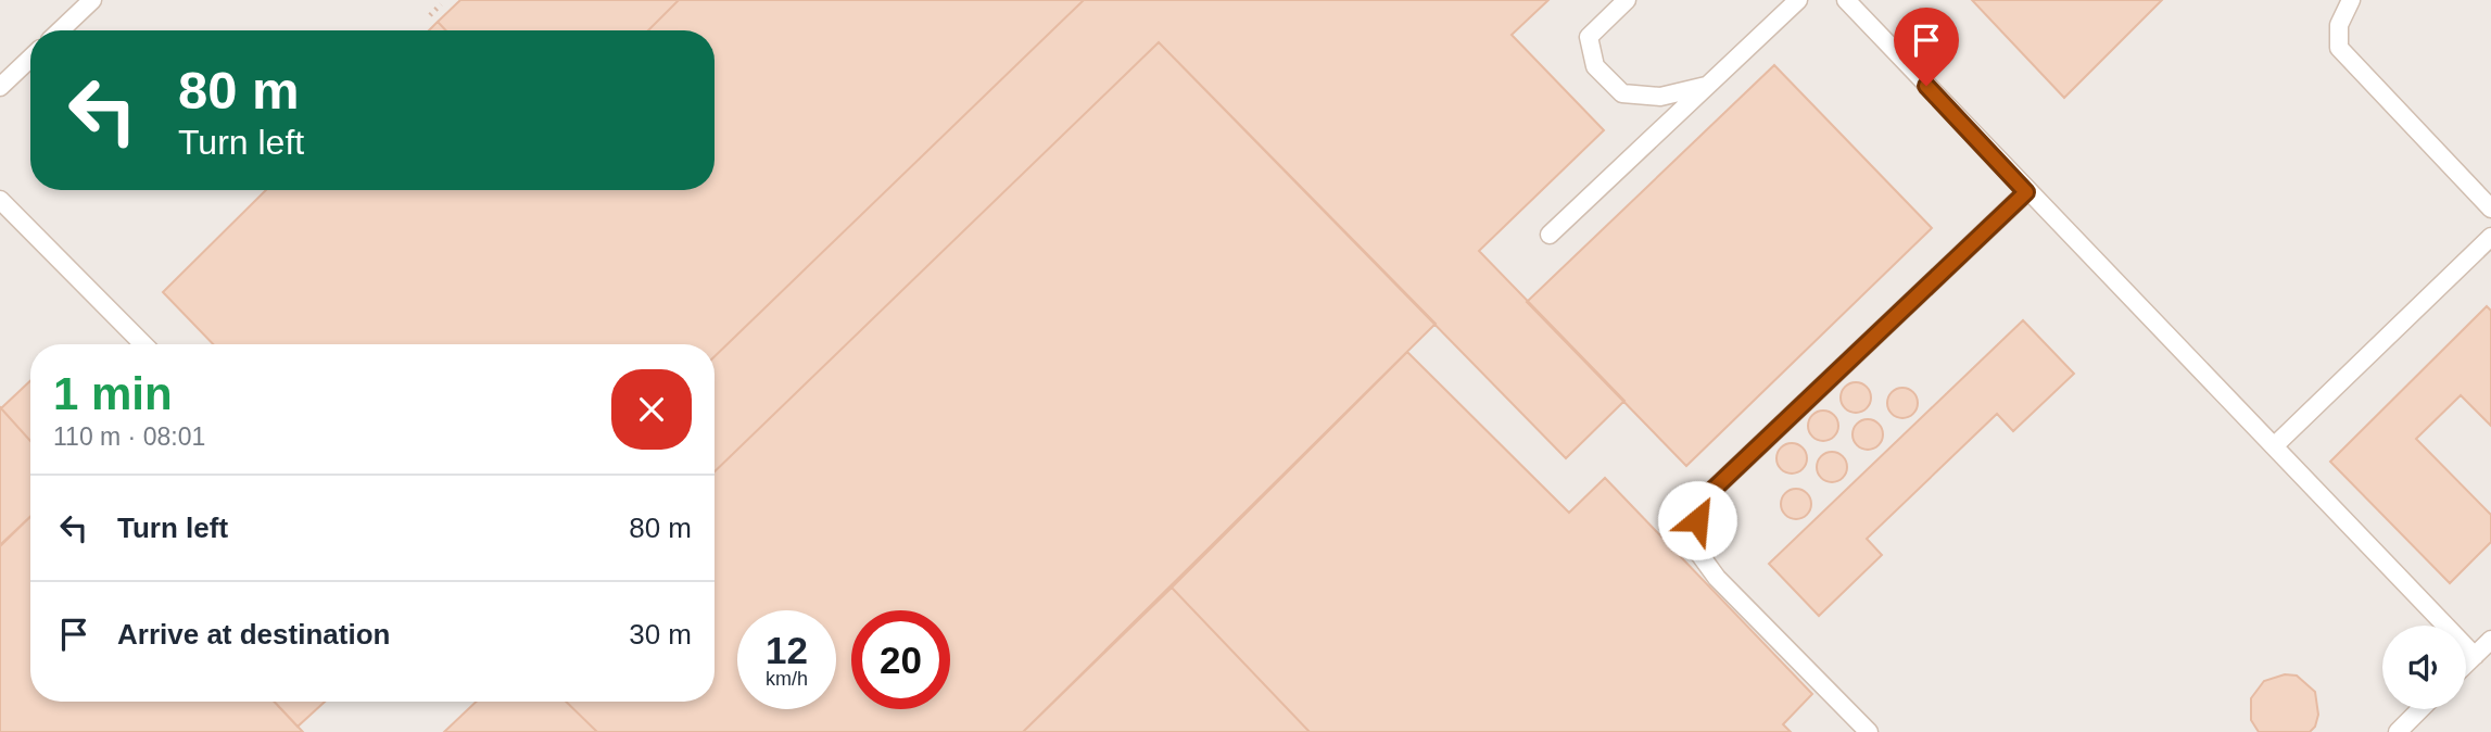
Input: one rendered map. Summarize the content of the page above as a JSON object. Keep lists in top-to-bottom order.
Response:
{
  "page": {
    "turn": ["80 m", "Turn left"],
    "heading": ["1 min", "110 m · 08:01"],
    "list": [
      {
        "name": "Turn left",
        "value": "80 m"
      },
      {
        "name": "Arrive at destination",
        "value": "30 m"
      }
    ],
    "speed": "12 km/h",
    "limit": "20"
  }
}
